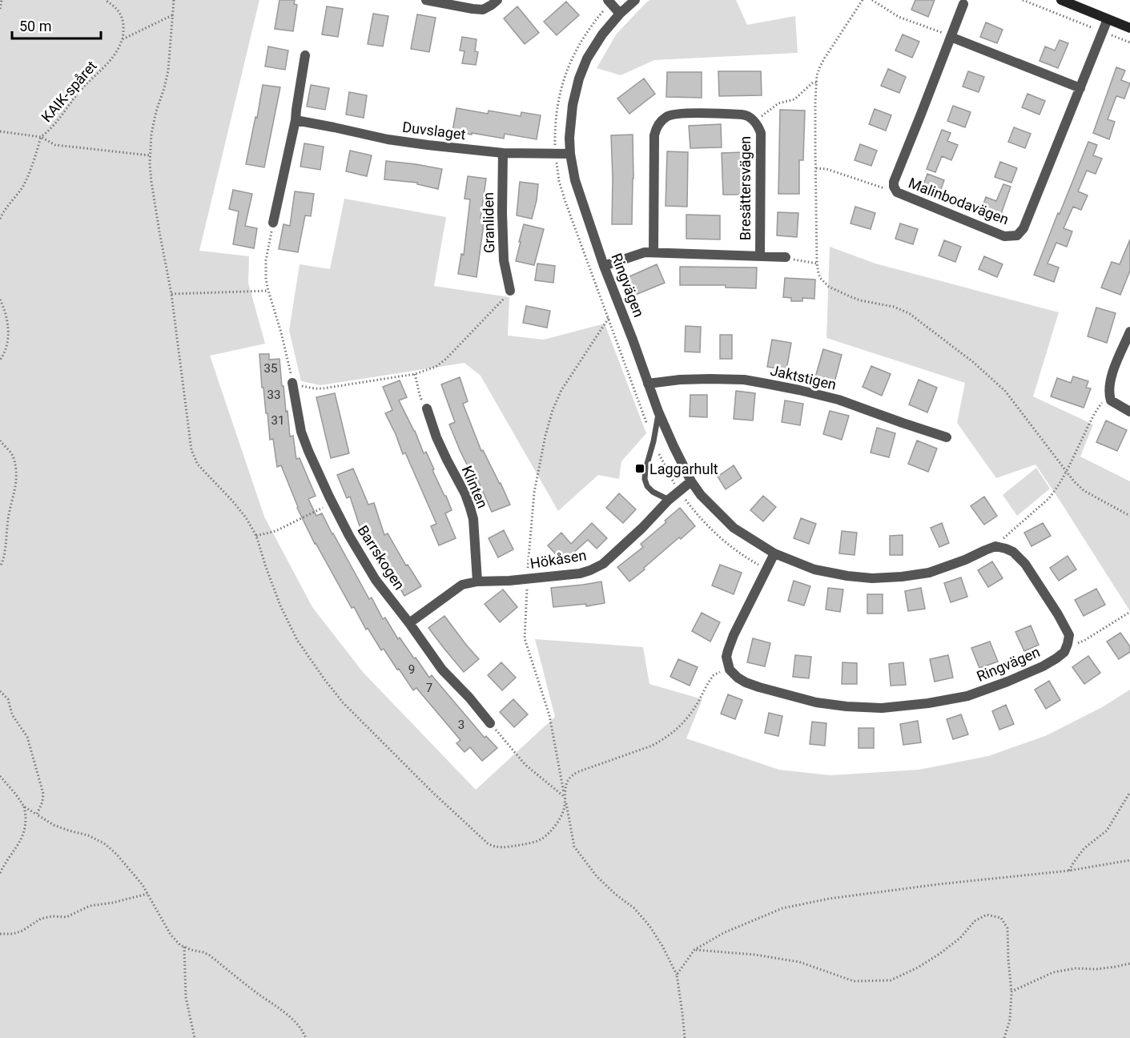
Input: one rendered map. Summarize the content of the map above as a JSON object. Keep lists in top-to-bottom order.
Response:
{
  "streets": {
    "street": [
      "Duvslaget",
      "Bresättersvägen",
      "Malinbodavägen",
      "Granliden",
      "Ringvägen",
      "Jaktstigen",
      "Klinten",
      "Barrskogen",
      "Hökåsen"
    ],
    "path": ["KAIK-spåret"]
  },
  "crossings": [
    ["Duvslaget", "Granliden"],
    ["Duvslaget", "Ringvägen"],
    ["Bresättersvägen", "Ringvägen"],
    ["Ringvägen", "Jaktstigen"],
    ["Ringvägen", "Hökåsen"],
    ["Klinten", "Hökåsen"],
    ["Barrskogen", "Hökåsen"]
  ],
  "places": {
    "transit": ["Laggarhult"]
  },
  "house_numbers": [
    "35",
    "33",
    "31",
    "9",
    "7",
    "3"
  ],
  "scale_bar": "50 m"
}
